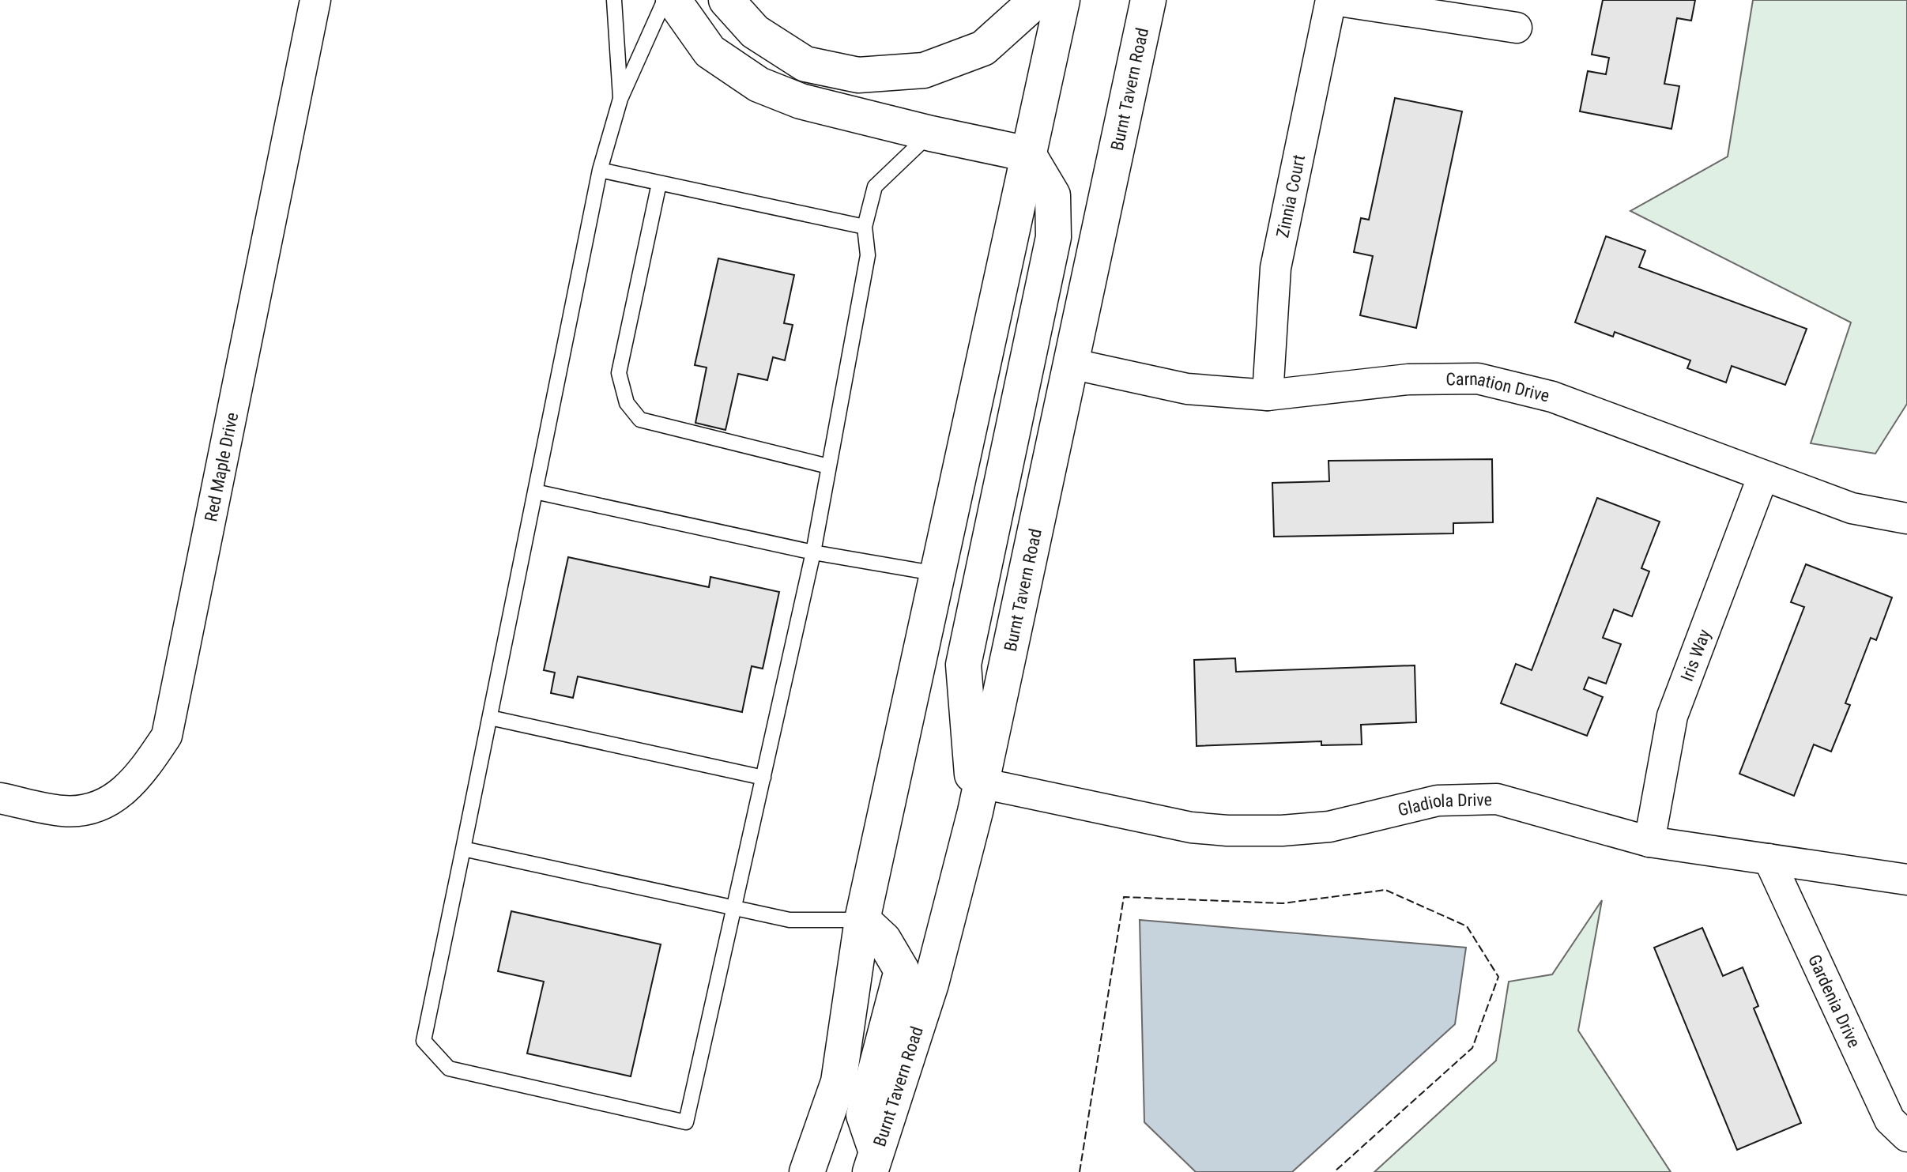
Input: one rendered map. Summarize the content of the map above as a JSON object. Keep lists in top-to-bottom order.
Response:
{
  "streets": {
    "main road": ["Burnt Tavern Road"],
    "street": [
      "Zinnia Court",
      "Carnation Drive",
      "Red Maple Drive",
      "Iris Way",
      "Gladiola Drive",
      "Gardenia Drive"
    ]
  },
  "crossings": [
    ["Burnt Tavern Road", "Carnation Drive"],
    ["Burnt Tavern Road", "Gladiola Drive"],
    ["Zinnia Court", "Carnation Drive"],
    ["Carnation Drive", "Iris Way"],
    ["Iris Way", "Gladiola Drive"],
    ["Gladiola Drive", "Gardenia Drive"]
  ]
}
